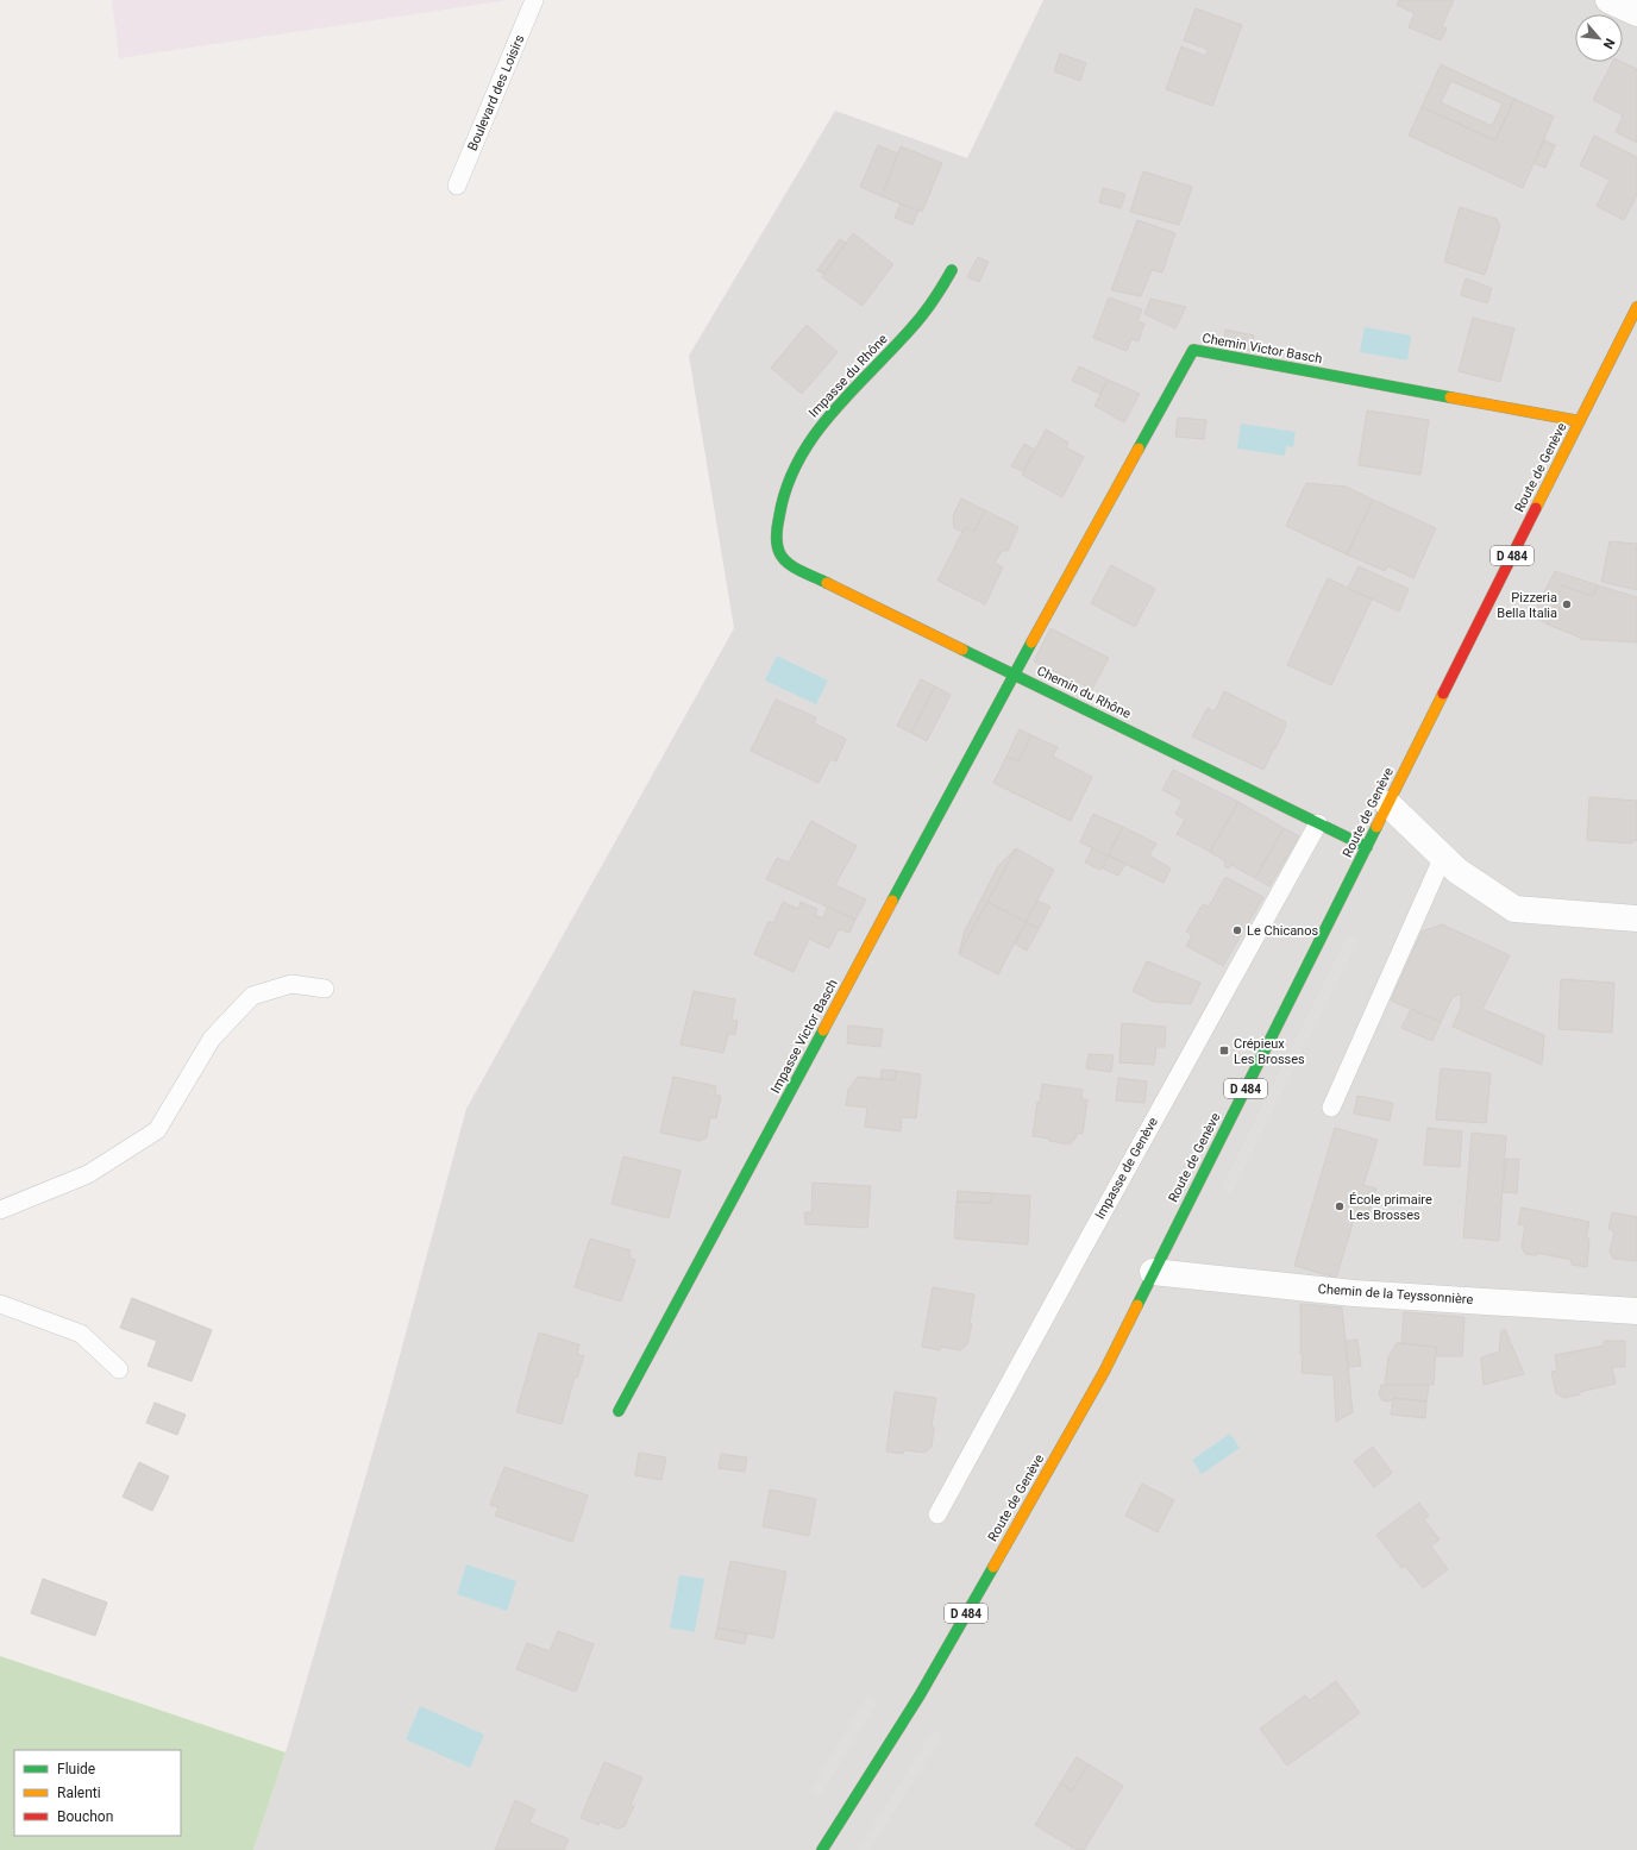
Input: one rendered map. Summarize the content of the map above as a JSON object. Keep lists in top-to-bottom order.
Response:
{
  "streets": {
    "street": [
      "Chemin Victor Basch",
      "Impasse du Rhône",
      "Route de Genève",
      "D 484",
      "Chemin du Rhône",
      "Impasse Victor Basch",
      "Chemin de la Teyssonnière"
    ],
    "lane": ["Boulevard des Loisirs", "Impasse de Genève"]
  },
  "crossings": [
    ["Chemin Victor Basch", "Route de Genève"],
    ["Chemin Victor Basch", "Chemin du Rhône"],
    ["Chemin Victor Basch", "Impasse Victor Basch"],
    ["Impasse du Rhône", "Chemin du Rhône"],
    ["Route de Genève", "Chemin du Rhône"],
    ["Route de Genève", "Chemin de la Teyssonnière"],
    ["Chemin du Rhône", "Impasse Victor Basch"],
    ["Chemin du Rhône", "Impasse de Genève"]
  ],
  "places": {
    "other": ["Pizzeria Bella Italia", "Le Chicanos", "École primaire Les Brosses"],
    "transit": ["Crépieux Les Brosses"]
  },
  "legend": ["Fluide", "Ralenti", "Bouchon"],
  "north": "bottom right"
}
